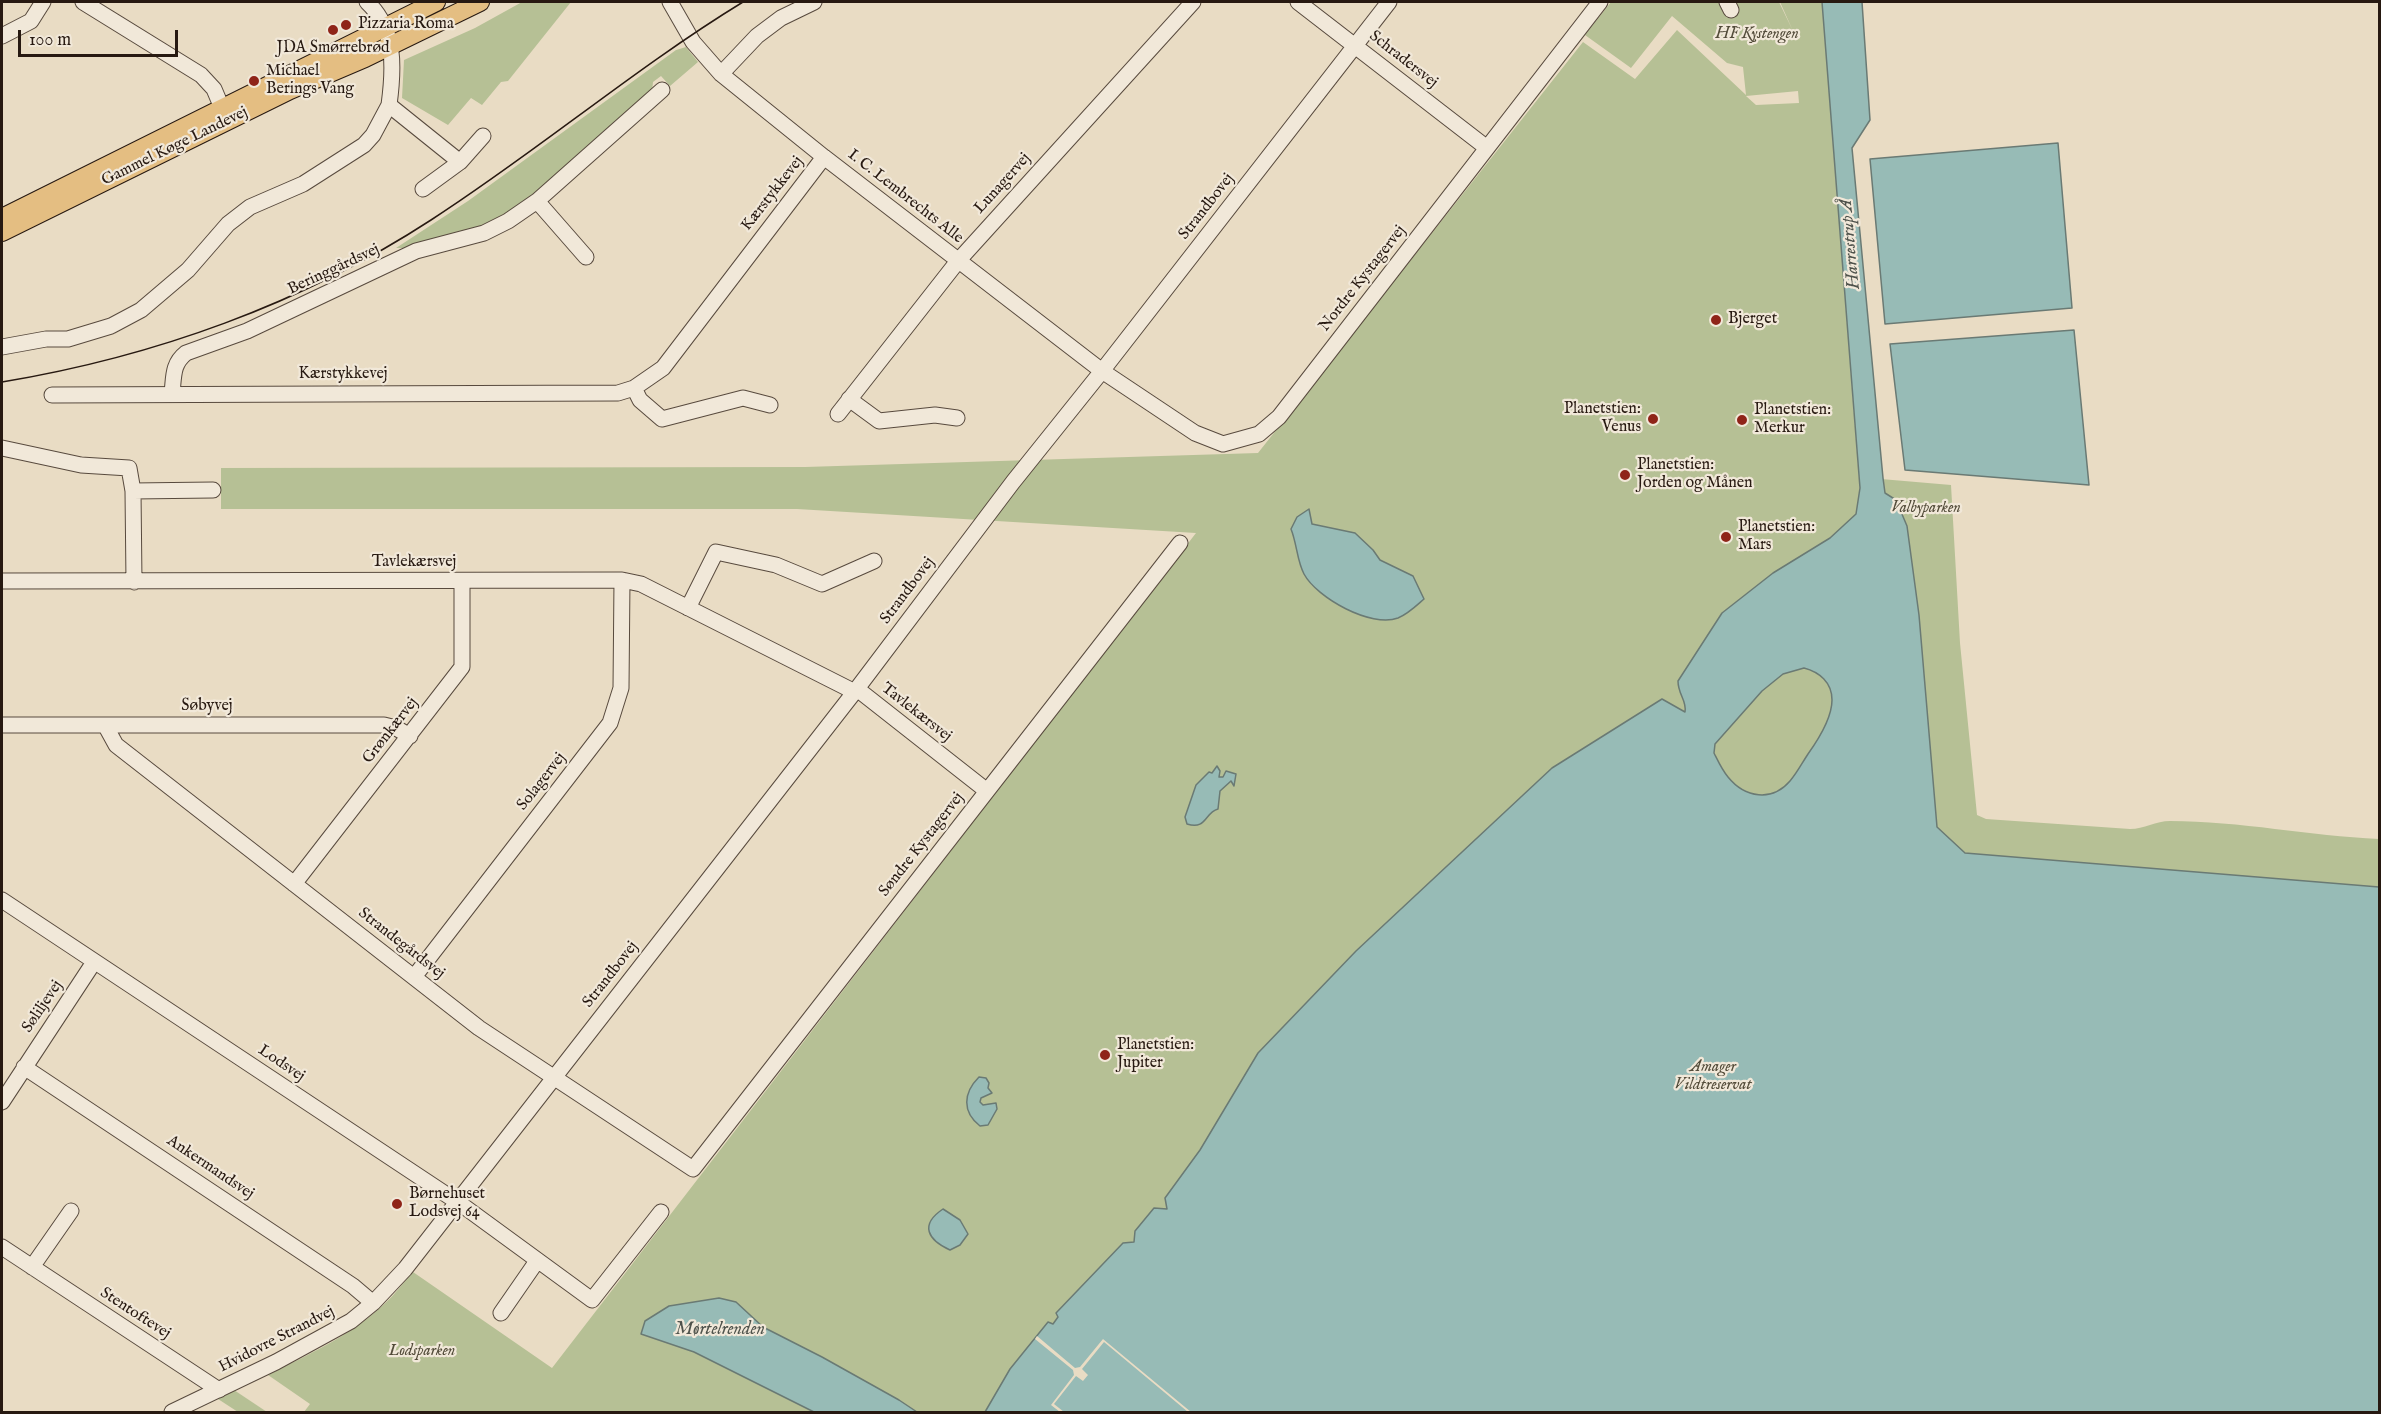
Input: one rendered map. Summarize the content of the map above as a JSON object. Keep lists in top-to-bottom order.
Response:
{
  "streets": {
    "main road": ["Gammel Køge Landevej"],
    "street": [
      "Schradersvej",
      "Lunagervej",
      "Kærstykkevej",
      "I. C. Lembrechts Alle",
      "Strandbovej",
      "Beringgårdsvej",
      "Nordre Kystagervej",
      "Tavlekærsvej",
      "Søbyvej",
      "Grønkærvej",
      "Solagervej",
      "Søndre Kystagervej",
      "Strandegårdsvej",
      "Søliljevej",
      "Lodsvej",
      "Ankermandsvej",
      "Stentoftevej",
      "Hvidovre Strandvej"
    ]
  },
  "crossings": [
    ["Schradersvej", "Strandbovej"],
    ["Schradersvej", "Nordre Kystagervej"],
    ["Lunagervej", "I. C. Lembrechts Alle"],
    ["Kærstykkevej", "I. C. Lembrechts Alle"],
    ["Kærstykkevej", "Beringgårdsvej"],
    ["I. C. Lembrechts Alle", "Strandbovej"],
    ["I. C. Lembrechts Alle", "Nordre Kystagervej"],
    ["Strandbovej", "Nordre Kystagervej"],
    ["Strandbovej", "Tavlekærsvej"],
    ["Strandbovej", "Strandegårdsvej"],
    ["Strandbovej", "Lodsvej"],
    ["Strandbovej", "Hvidovre Strandvej"],
    ["Tavlekærsvej", "Grønkærvej"],
    ["Tavlekærsvej", "Solagervej"],
    ["Tavlekærsvej", "Søndre Kystagervej"],
    ["Søbyvej", "Grønkærvej"],
    ["Søbyvej", "Strandegårdsvej"],
    ["Grønkærvej", "Strandegårdsvej"],
    ["Solagervej", "Strandegårdsvej"],
    ["Søndre Kystagervej", "Strandegårdsvej"],
    ["Søliljevej", "Lodsvej"],
    ["Søliljevej", "Ankermandsvej"],
    ["Lodsvej", "Hvidovre Strandvej"],
    ["Ankermandsvej", "Hvidovre Strandvej"],
    ["Stentoftevej", "Hvidovre Strandvej"]
  ],
  "water": ["Harrestrup Å", "Mørtelrenden"],
  "parks": [
    "HF Kystengen",
    "Valbyparken",
    "Amager Vildtreservat",
    "Lodsparken"
  ],
  "places": [
    "Pizzaria Roma",
    "JDA Smørrebrød",
    "Michael Berings Vang",
    "Bjerget",
    "Planetstien: Venus",
    "Planetstien: Merkur",
    "Planetstien: Jorden og Månen",
    "Planetstien: Mars",
    "Planetstien: Jupiter",
    "Børnehuset Lodsvej 64"
  ],
  "scale_bar": "100 m"
}
